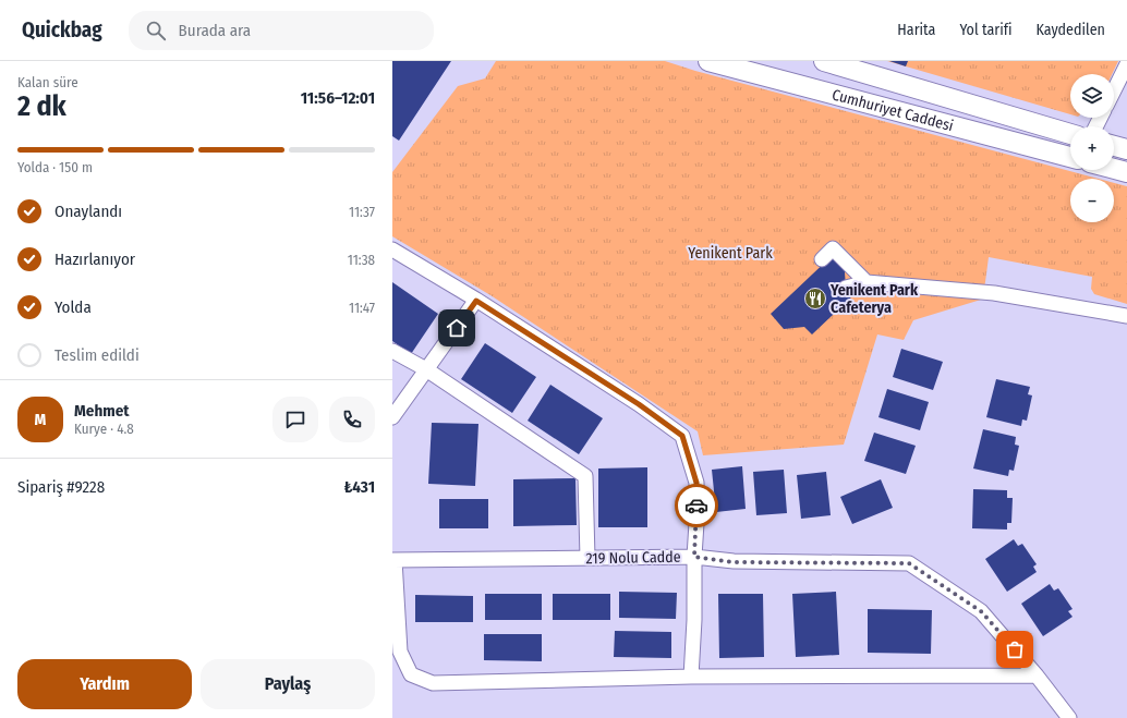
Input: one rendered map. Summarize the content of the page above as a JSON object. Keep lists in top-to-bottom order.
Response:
{
  "streets": {
    "street": ["Cumhuriyet Caddesi", "219 Nolu Cadde"]
  },
  "parks": ["Yenikent Park"],
  "places": {
    "restaurant": ["Yenikent Park Cafeterya"]
  },
  "page": {
    "header": "Quickbag",
    "search": "Burada ara",
    "nav": ["Harita", "Yol tarifi", "Kaydedilen"],
    "heading": ["2 dk", "Kalan süre", "11:56–12:01"],
    "panel": [
      "Mehmet",
      "Kurye · 4.8",
      "Sipariş #9228",
      "₺431"
    ],
    "map_buttons": ["+", "−"],
    "bar": "Yolda · 150 m",
    "list": [
      ["Onaylandı", "11:37"],
      ["Hazırlanıyor", "11:38"],
      ["Yolda", "11:47"],
      "Teslim edildi"
    ],
    "round": "M",
    "buttons": ["Yardım", "Paylaş"]
  }
}
